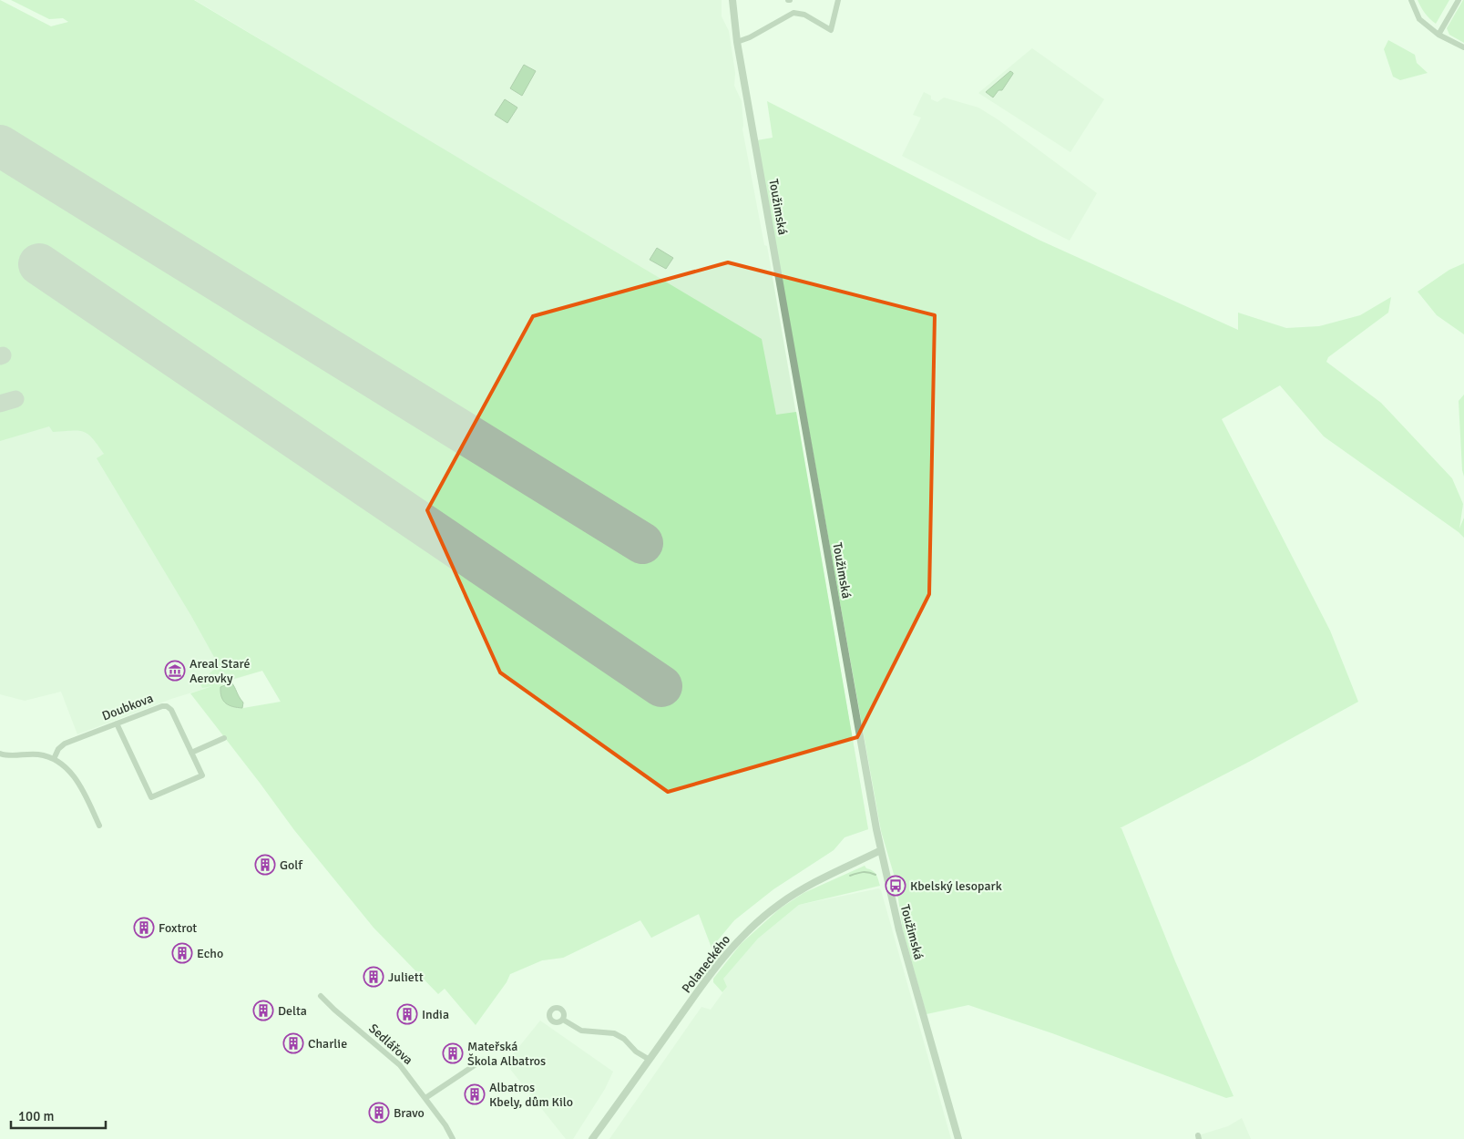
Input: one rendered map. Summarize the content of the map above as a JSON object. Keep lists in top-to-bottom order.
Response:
{
  "streets": {
    "street": [
      "Toužimská",
      "Doubkova",
      "Polaneckého",
      "Sedlářova"
    ]
  },
  "crossings": [
    ["Toužimská", "Polaneckého"]
  ],
  "places": {
    "museum": ["Areal Staré Aerovky"],
    "building": [
      "Golf",
      "Foxtrot",
      "Echo",
      "Juliett",
      "Delta",
      "India",
      "Charlie",
      "Mateřská Škola Albatros",
      "Albatros Kbely, dům Kilo",
      "Bravo"
    ],
    "bus stop": ["Kbelský lesopark"]
  },
  "scale_bar": "100 m"
}
